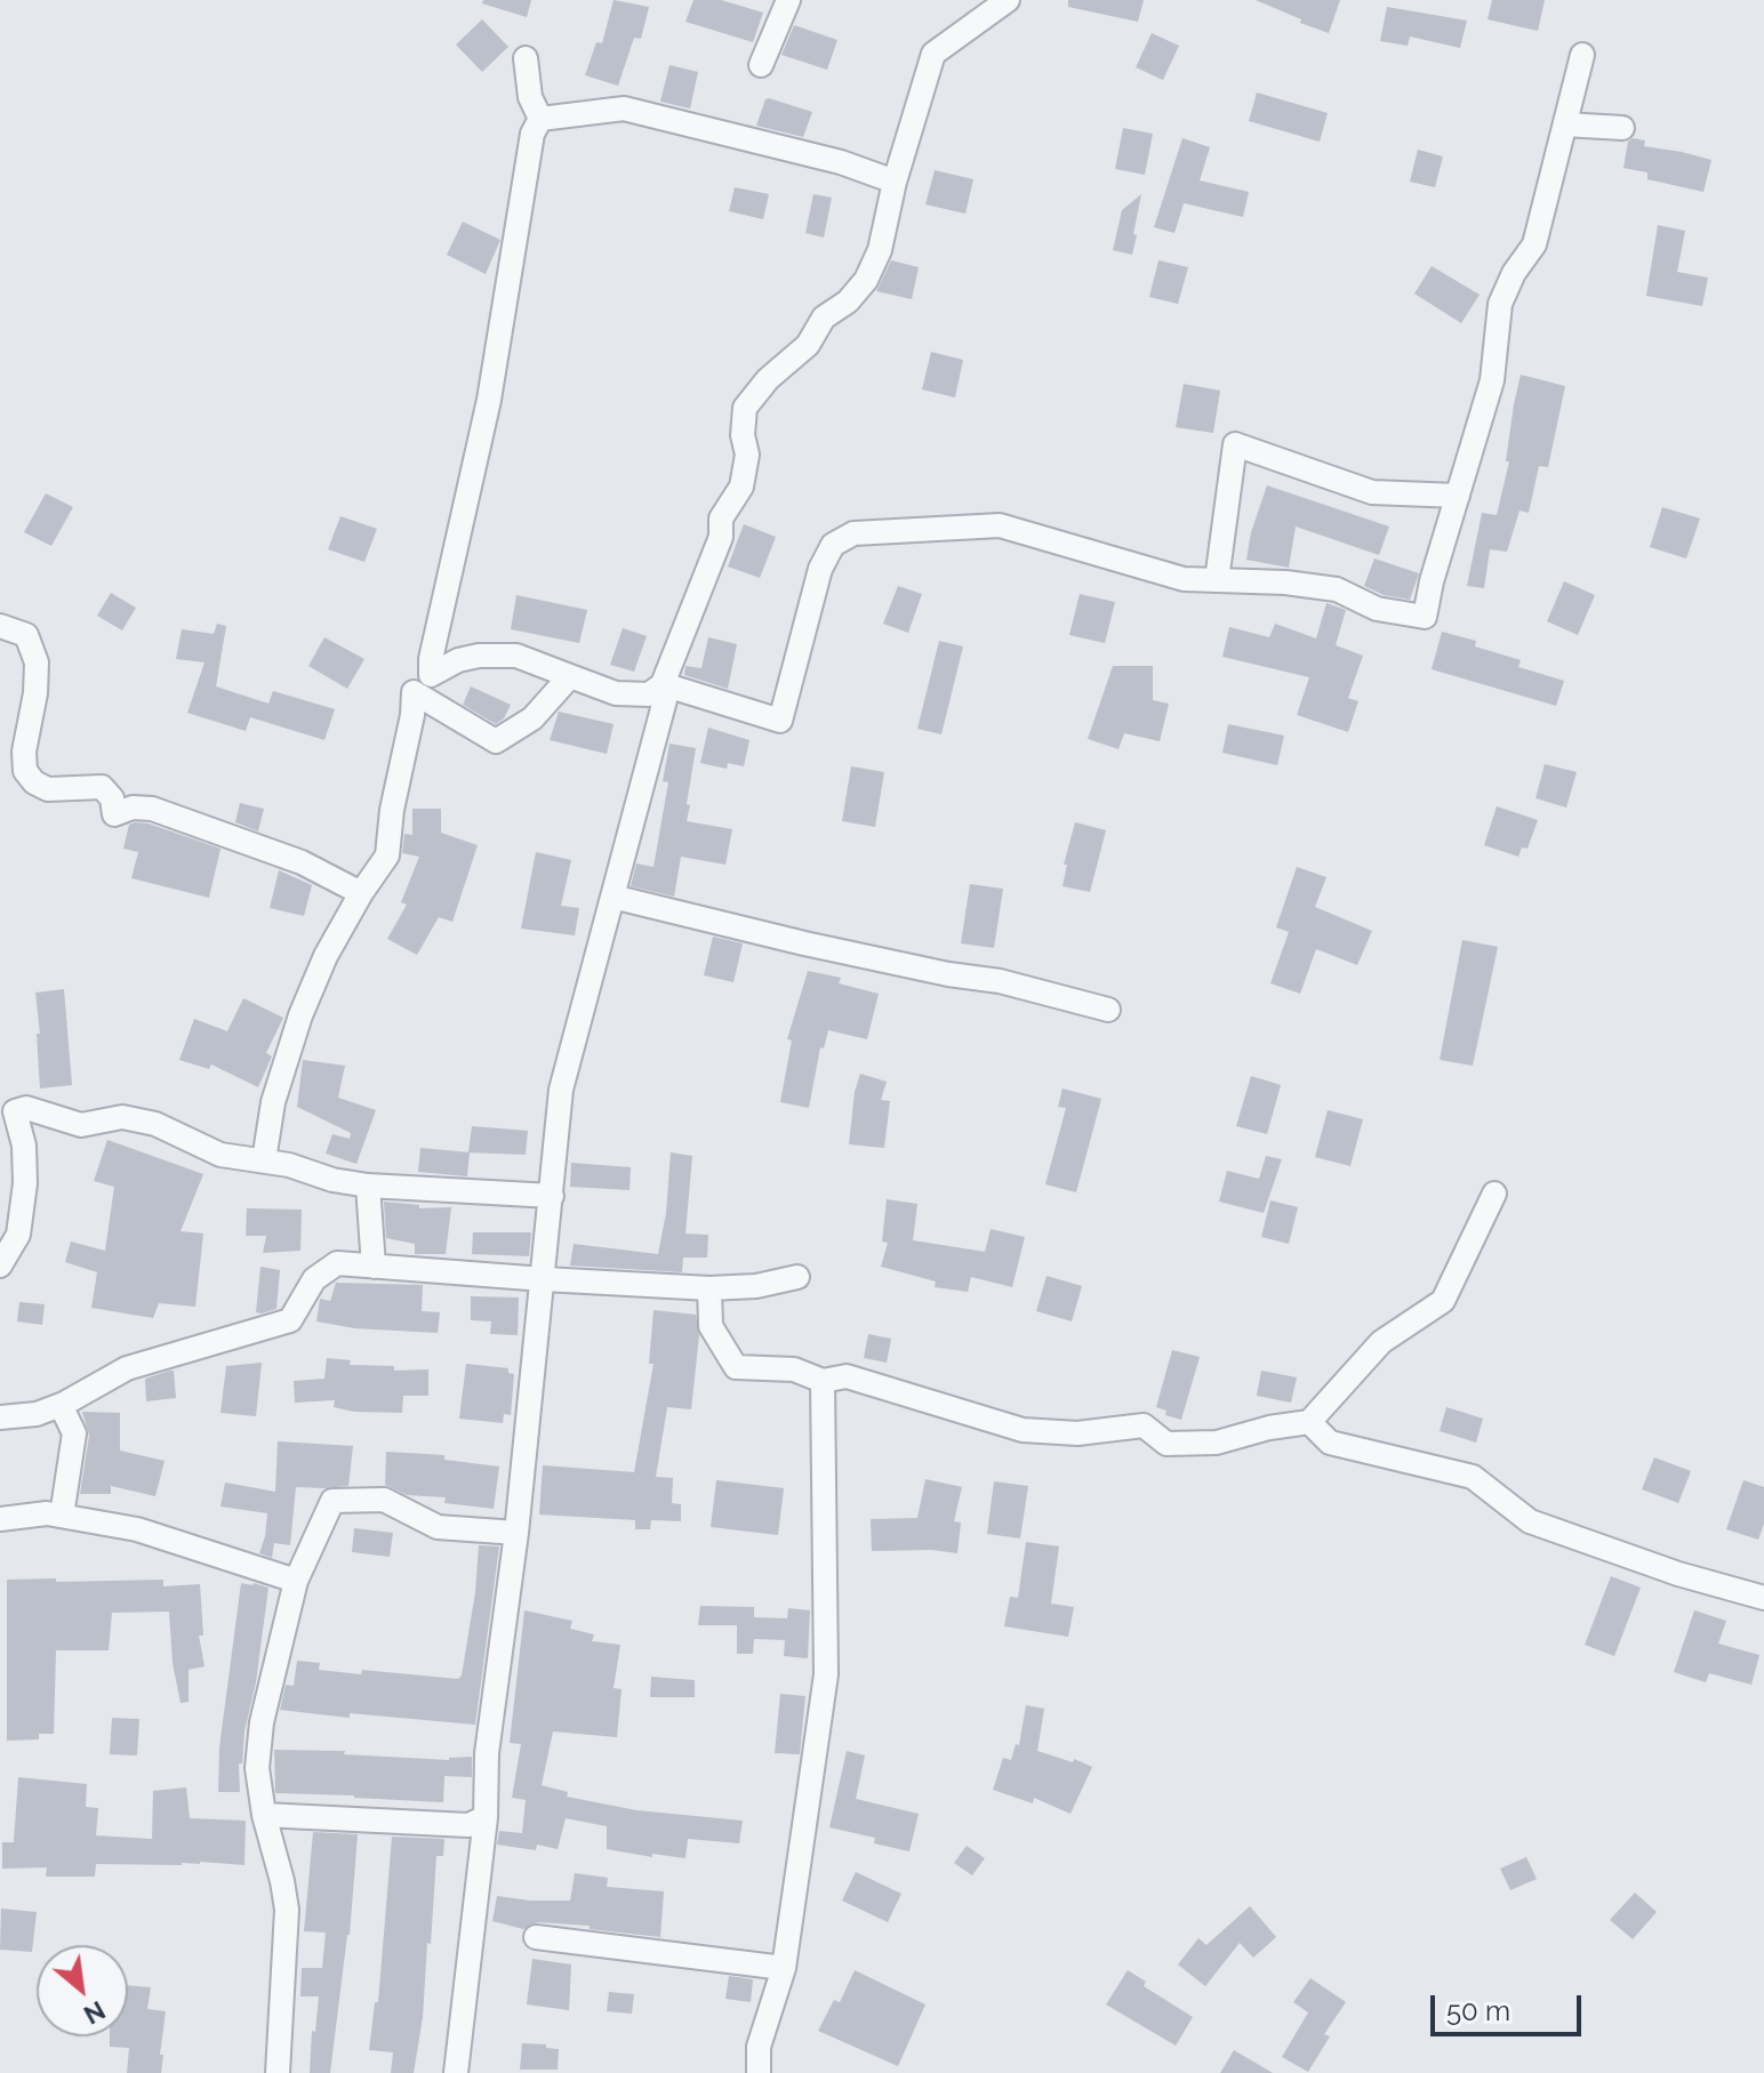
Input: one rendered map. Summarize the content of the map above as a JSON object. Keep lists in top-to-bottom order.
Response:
{
  "scale_bar": "50 m",
  "north": "bottom right"
}
